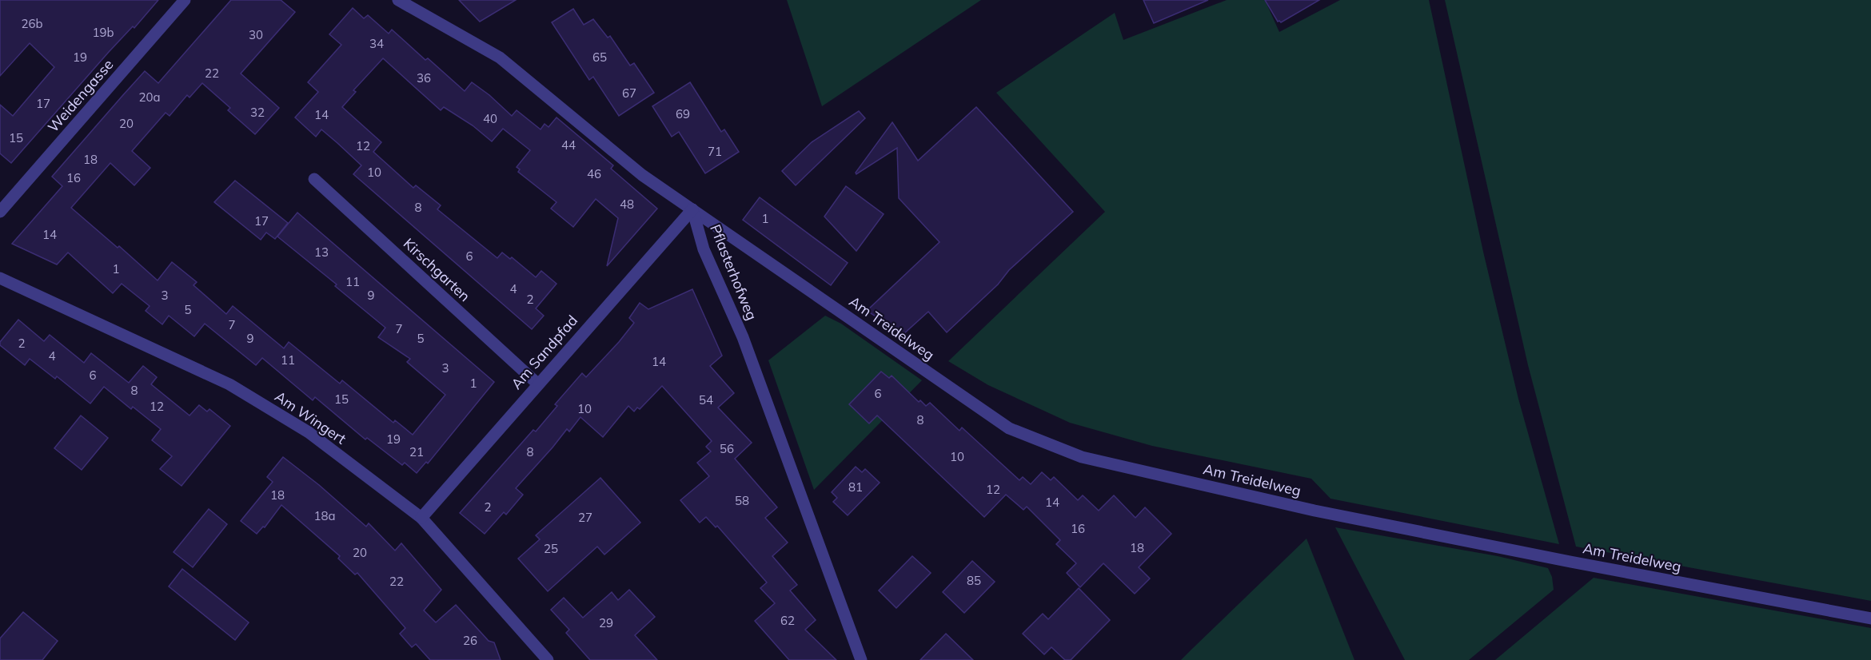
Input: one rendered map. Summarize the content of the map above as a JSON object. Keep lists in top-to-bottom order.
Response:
{
  "streets": {
    "street": [
      "Weidengasse",
      "Kirschgarten",
      "Pflasterhofweg",
      "Am Treidelweg",
      "Am Sandpfad",
      "Am Wingert"
    ]
  },
  "crossings": [
    ["Kirschgarten", "Am Sandpfad"],
    ["Pflasterhofweg", "Am Treidelweg"],
    ["Pflasterhofweg", "Am Sandpfad"],
    ["Am Treidelweg", "Am Sandpfad"],
    ["Am Sandpfad", "Am Wingert"]
  ],
  "house_numbers": [
    "26b",
    "19b",
    "30",
    "34",
    "19",
    "65",
    "22",
    "36",
    "67",
    "20a",
    "17",
    "32",
    "69",
    "14",
    "40",
    "20",
    "15",
    "44",
    "12",
    "71",
    "18",
    "10",
    "46",
    "16",
    "48",
    "8",
    "1",
    "17",
    "14",
    "13",
    "6",
    "1",
    "11",
    "4",
    "3",
    "9",
    "2",
    "5",
    "7",
    "7",
    "9",
    "5",
    "2",
    "4",
    "11",
    "14",
    "3",
    "6",
    "1",
    "8",
    "6",
    "15",
    "54",
    "12",
    "10",
    "8",
    "19",
    "56",
    "21",
    "8",
    "10",
    "81",
    "12",
    "18",
    "58",
    "14",
    "2",
    "18a",
    "27",
    "16",
    "18",
    "25",
    "20",
    "85",
    "22",
    "62",
    "29",
    "26"
  ]
}
